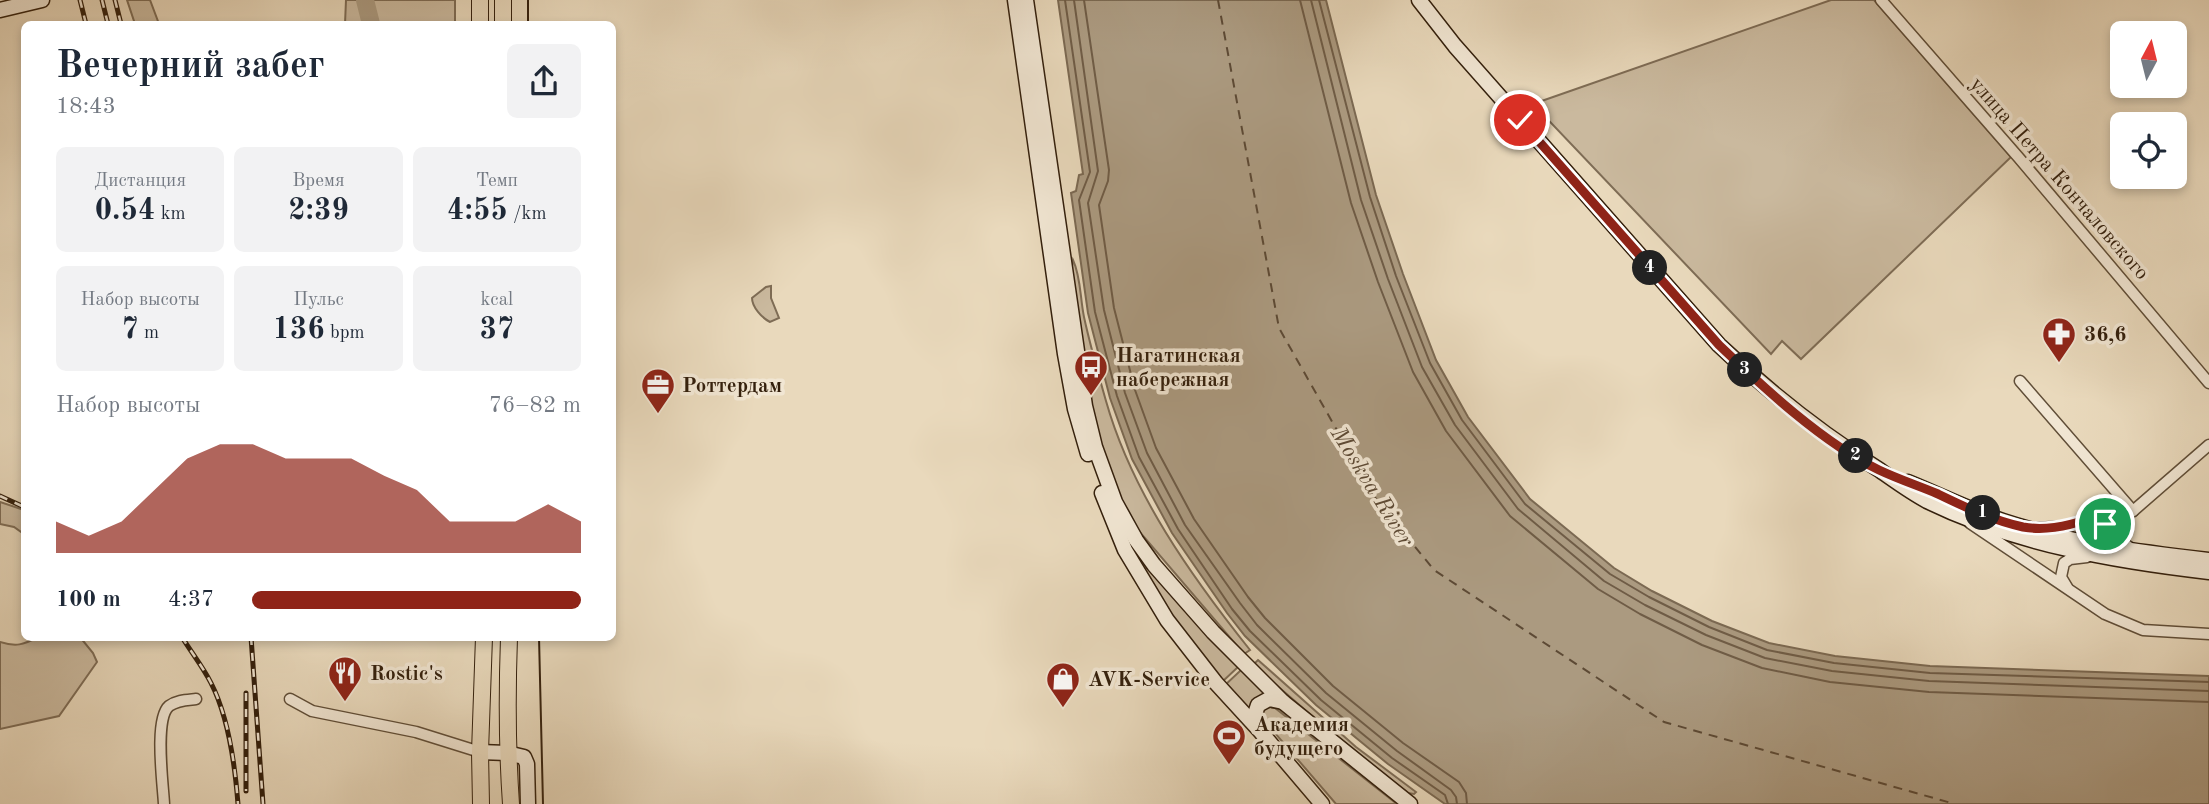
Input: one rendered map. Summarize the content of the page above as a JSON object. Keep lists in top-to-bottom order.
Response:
{
  "streets": {
    "street": ["улица Петра Кончаловского"]
  },
  "water": ["Moskva River"],
  "places": {
    "pharmacy": ["36,6"],
    "bus stop": ["Нагатинская набережная"],
    "office": ["Роттердам"],
    "restaurant": ["Rostic's"],
    "shop": ["AVK-Service"],
    "sports": ["Академия будущего"]
  },
  "north": "top",
  "page": {
    "heading": ["Вечерний забег", "18:43"],
    "stats": [
      ["Дистанция", "0.54 km"],
      ["Время", "2:39"],
      ["Темп", "4:55 /km"],
      ["Набор высоты", "7 m"],
      ["Пульс", "136 bpm"],
      ["kcal", "37"]
    ],
    "pins": [
      "4",
      "3",
      "2",
      "1"
    ],
    "chart": ["Набор высоты", "76–82 m"],
    "list": [
      {
        "name": "100 m",
        "note": "4:37"
      }
    ]
  }
}
